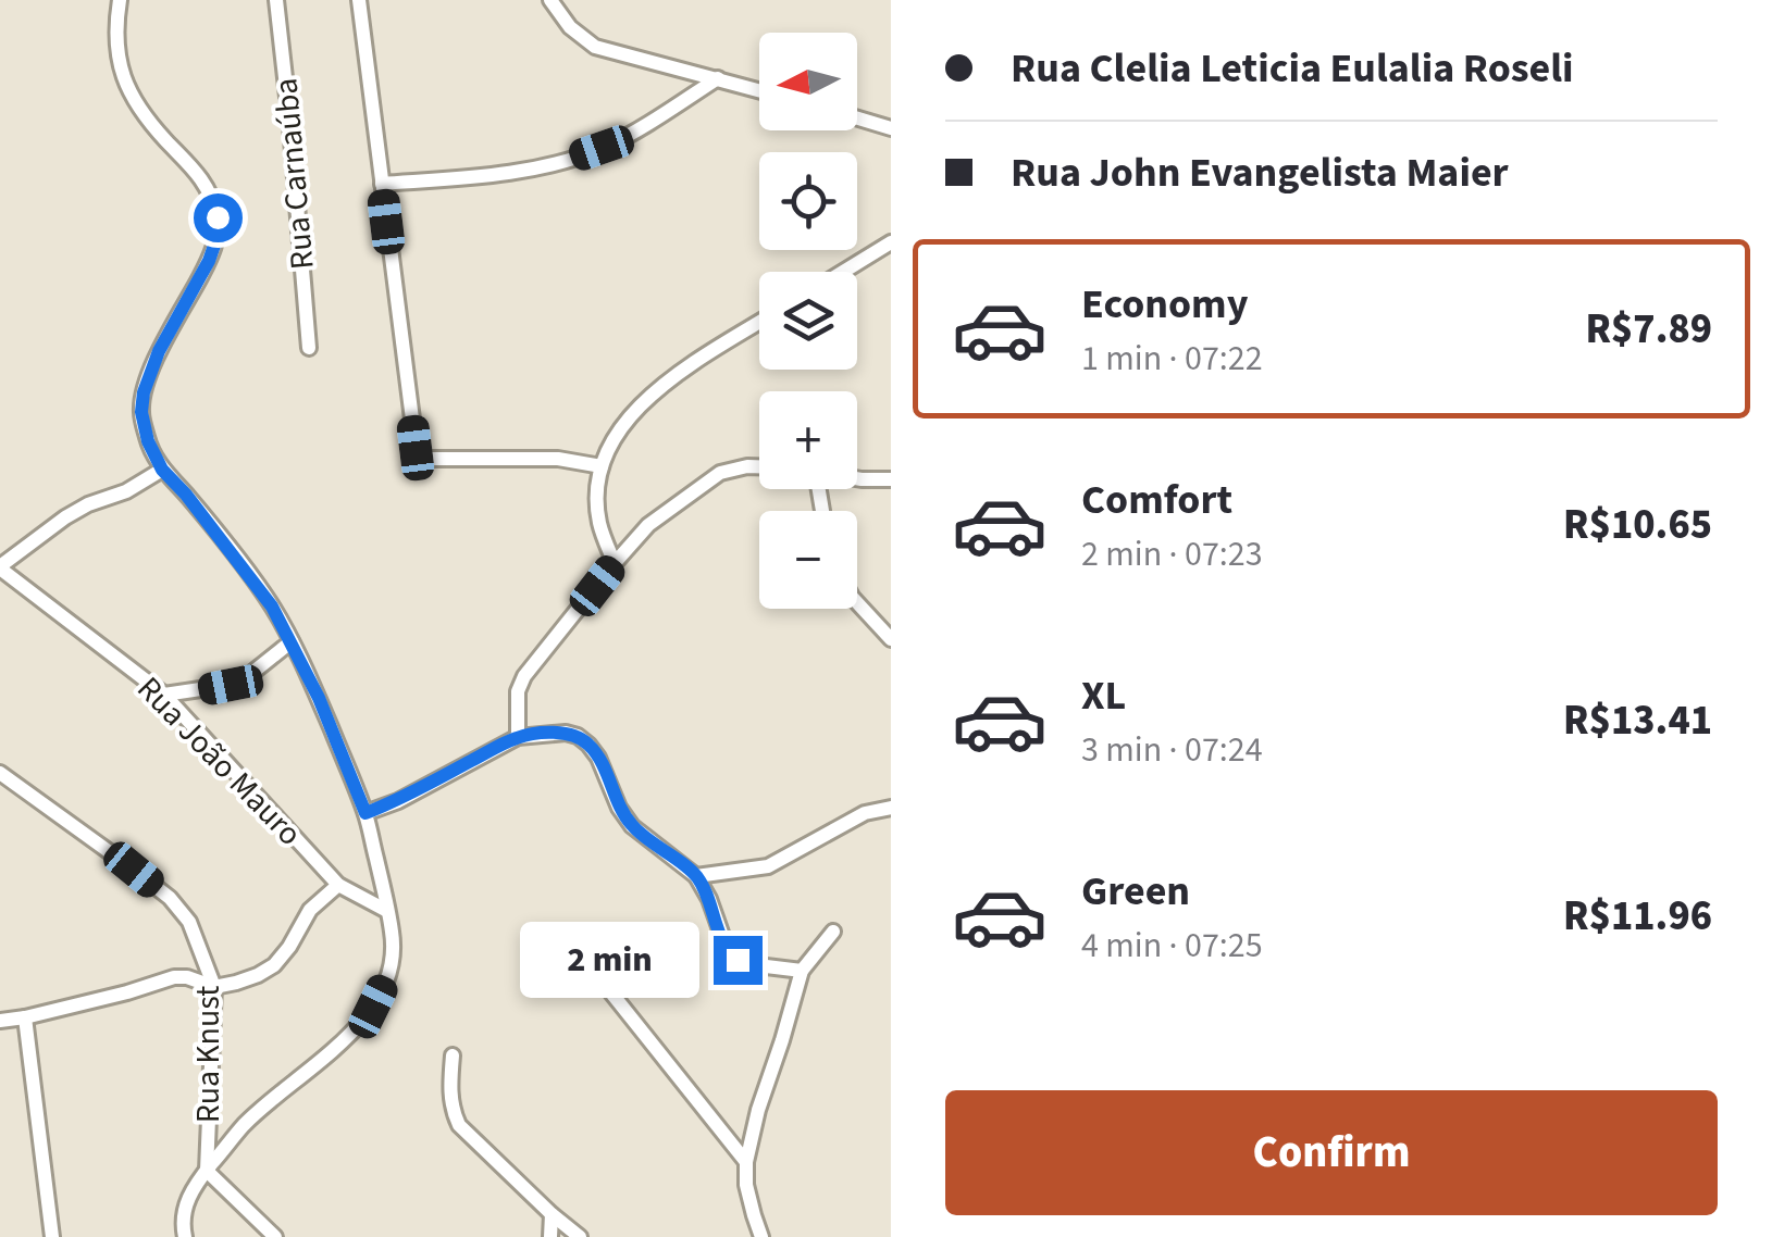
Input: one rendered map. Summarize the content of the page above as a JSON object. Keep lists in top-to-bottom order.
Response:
{
  "streets": {
    "street": ["Rua Carnaúba", "Rua João Mauro", "Rua Knust"]
  },
  "north": "left",
  "page": {
    "banner": ["Rua Clelia Leticia Eulalia Roseli", "Rua John Evangelista Maier"],
    "map_buttons": ["+", "−"],
    "list": [
      {
        "name": "Economy",
        "note": "1 min · 07:22",
        "value": "R$7.89"
      },
      {
        "name": "Comfort",
        "note": "2 min · 07:23",
        "value": "R$10.65"
      },
      {
        "name": "XL",
        "note": "3 min · 07:24",
        "value": "R$13.41"
      },
      {
        "name": "Green",
        "note": "4 min · 07:25",
        "value": "R$11.96"
      }
    ],
    "bubble": "2 min",
    "buttons": "Confirm"
  }
}
